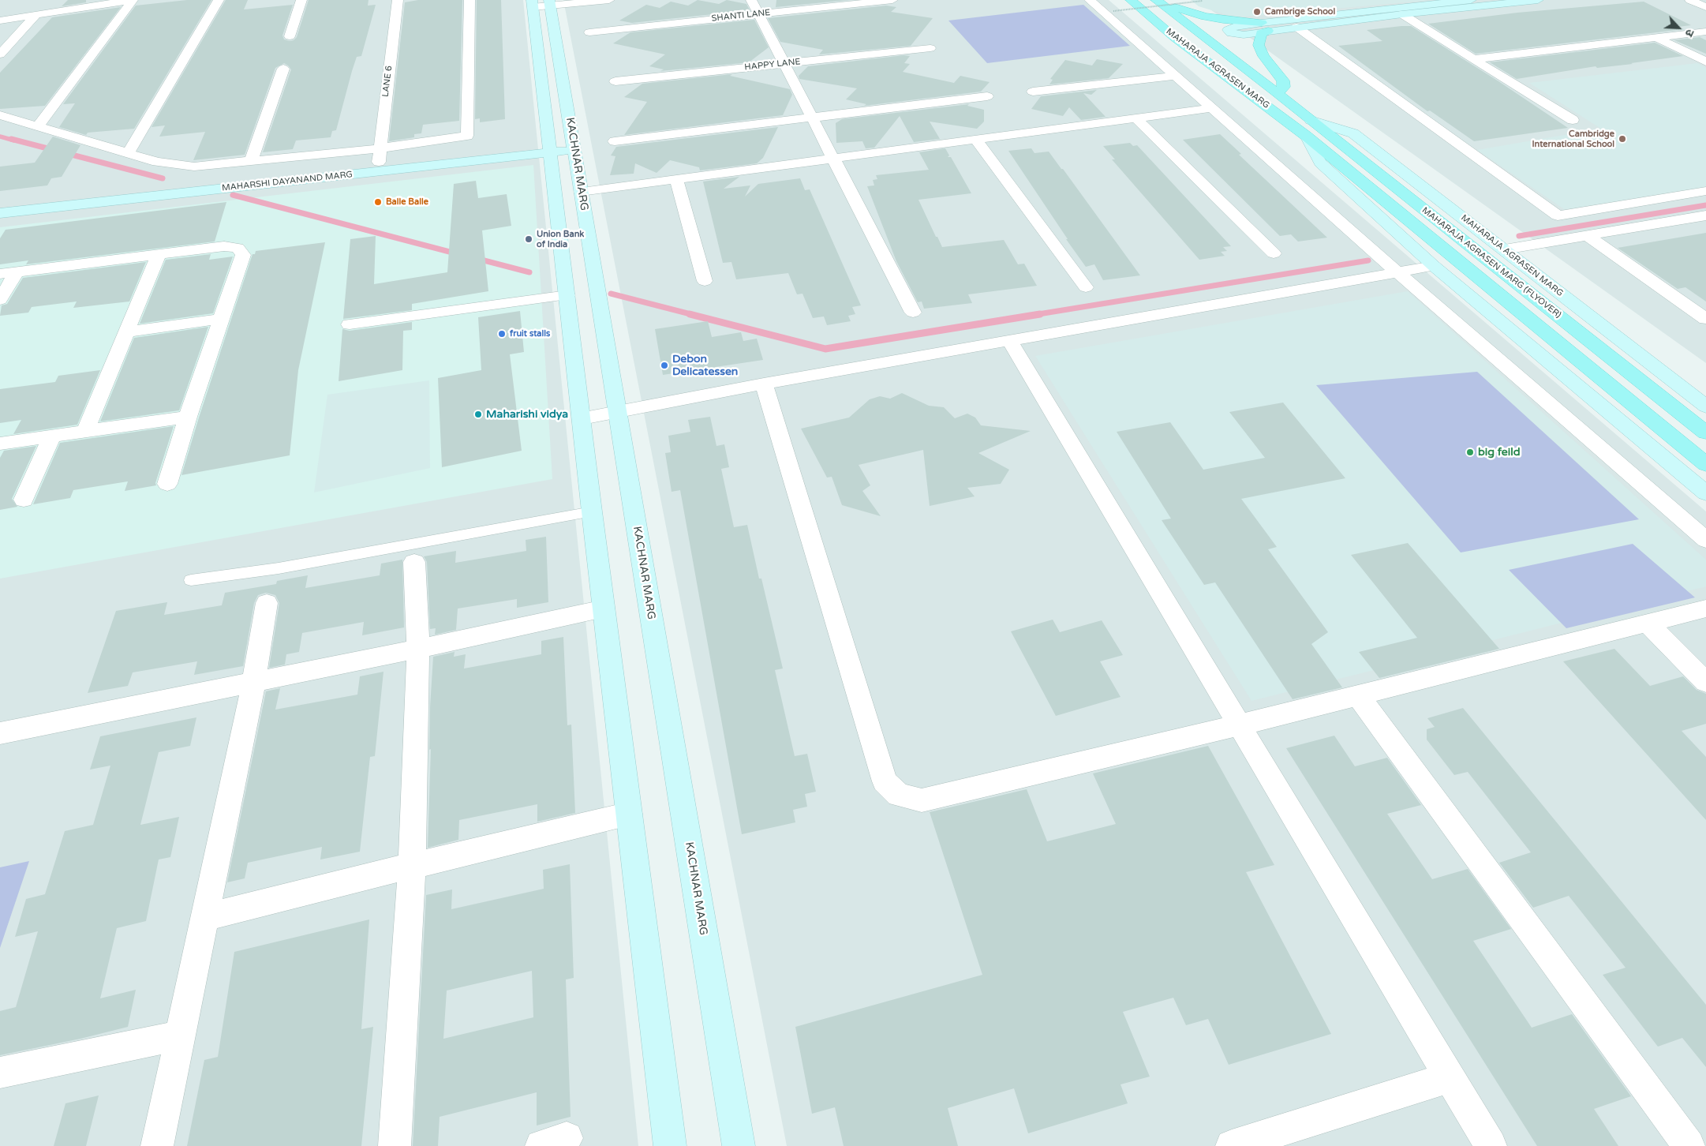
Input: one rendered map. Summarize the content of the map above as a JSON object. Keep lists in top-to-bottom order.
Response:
{
  "streets": {
    "main road": ["MAHARAJA AGRASEN MARG", "MAHARAJA AGRASEN MARG (FLYOVER)"],
    "street": [
      "SHANTI LANE",
      "HAPPY LANE",
      "LANE 6",
      "KACHNAR MARG",
      "MAHARSHI DAYANAND MARG"
    ]
  },
  "crossings": [
    ["MAHARAJA AGRASEN MARG", "MAHARAJA AGRASEN MARG (FLYOVER)"],
    ["LANE 6", "MAHARSHI DAYANAND MARG"],
    ["KACHNAR MARG", "MAHARSHI DAYANAND MARG"]
  ],
  "places": [
    "Cambrige School",
    "Cambridge International School",
    "Balle Balle",
    "Union Bank of India",
    "fruit stalls",
    "Debon Delicatessen",
    "Maharishi vidya",
    "big feild"
  ],
  "north": "bottom right"
}
